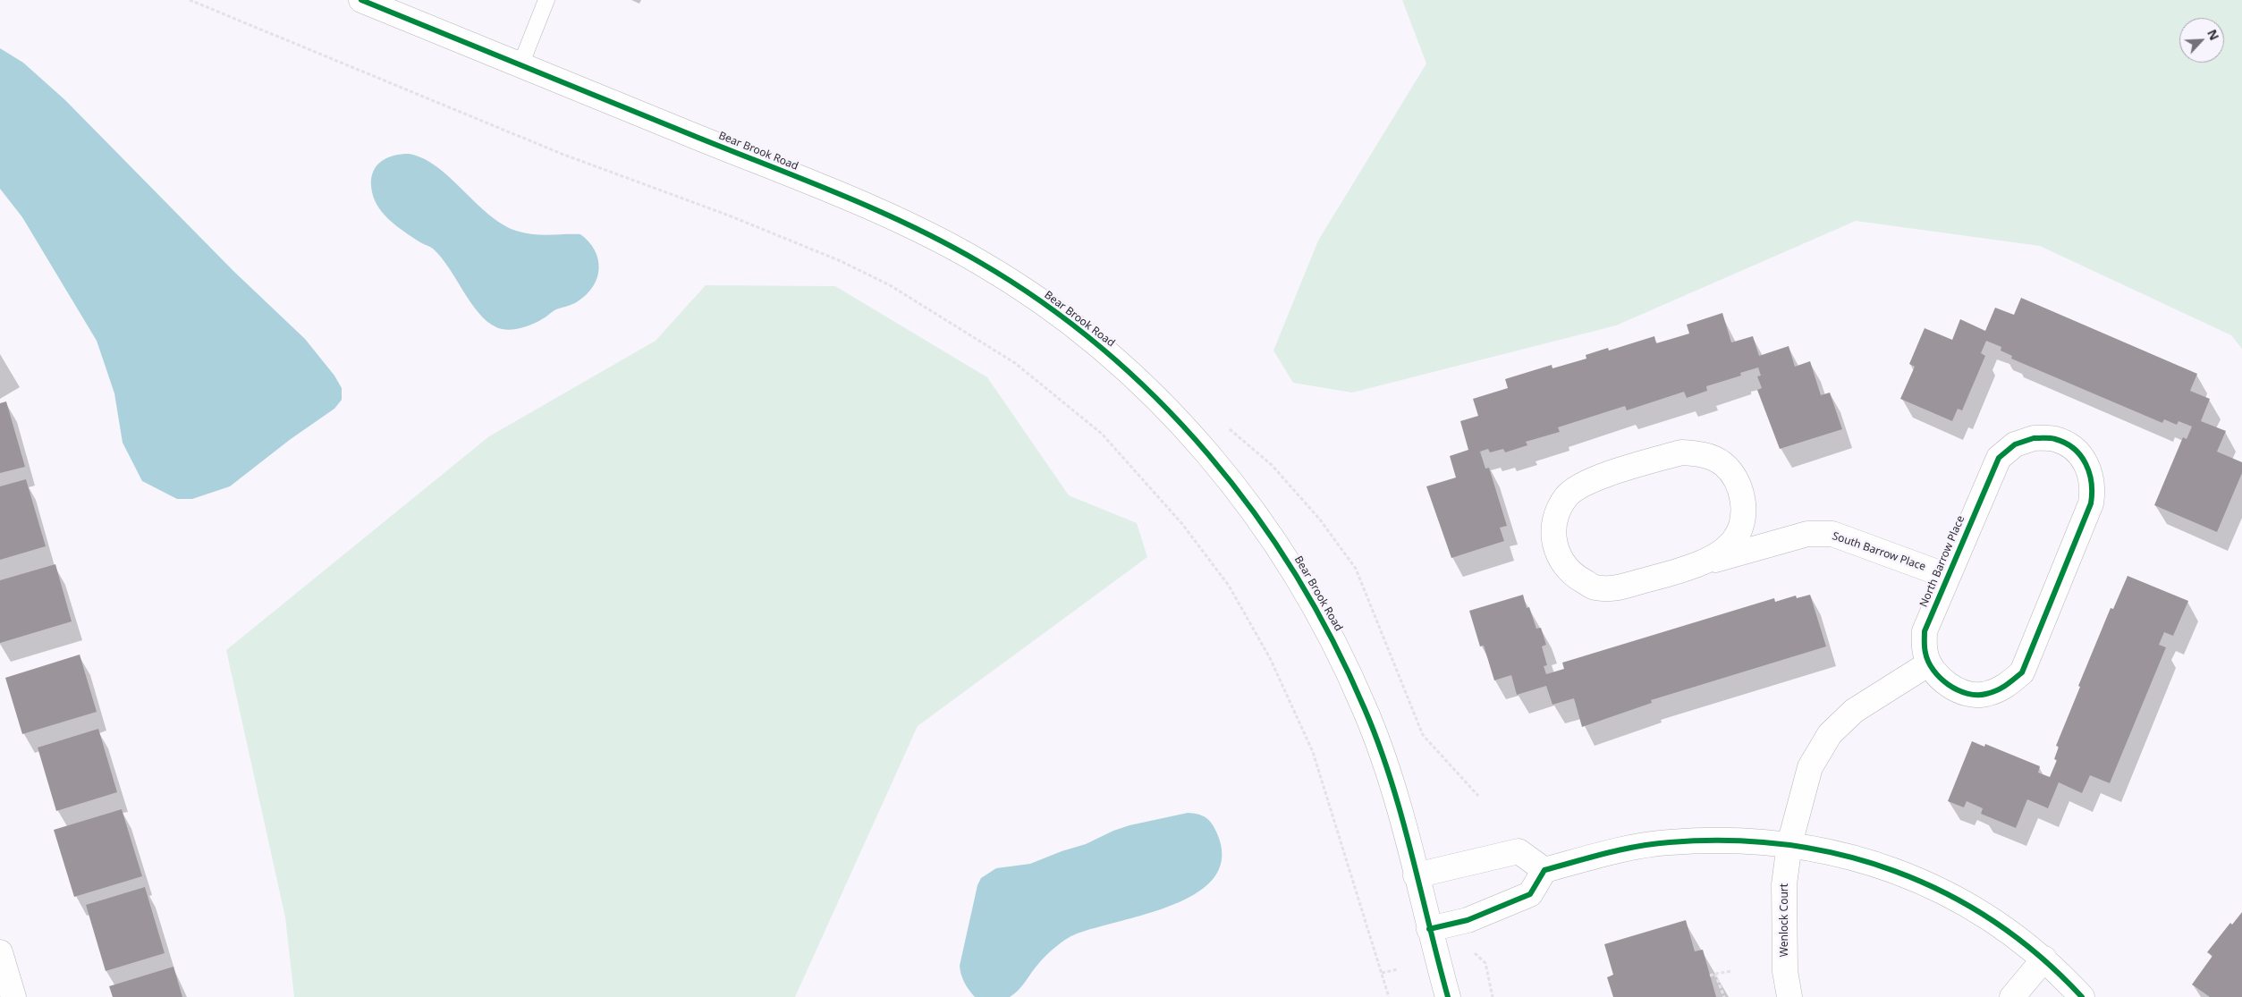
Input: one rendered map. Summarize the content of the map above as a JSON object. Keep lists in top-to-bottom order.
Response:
{
  "streets": {
    "street": [
      "Bear Brook Road",
      "South Barrow Place",
      "North Barrow Place",
      "Wenlock Court"
    ]
  },
  "crossings": [
    ["South Barrow Place", "North Barrow Place"]
  ],
  "north": "top right"
}
